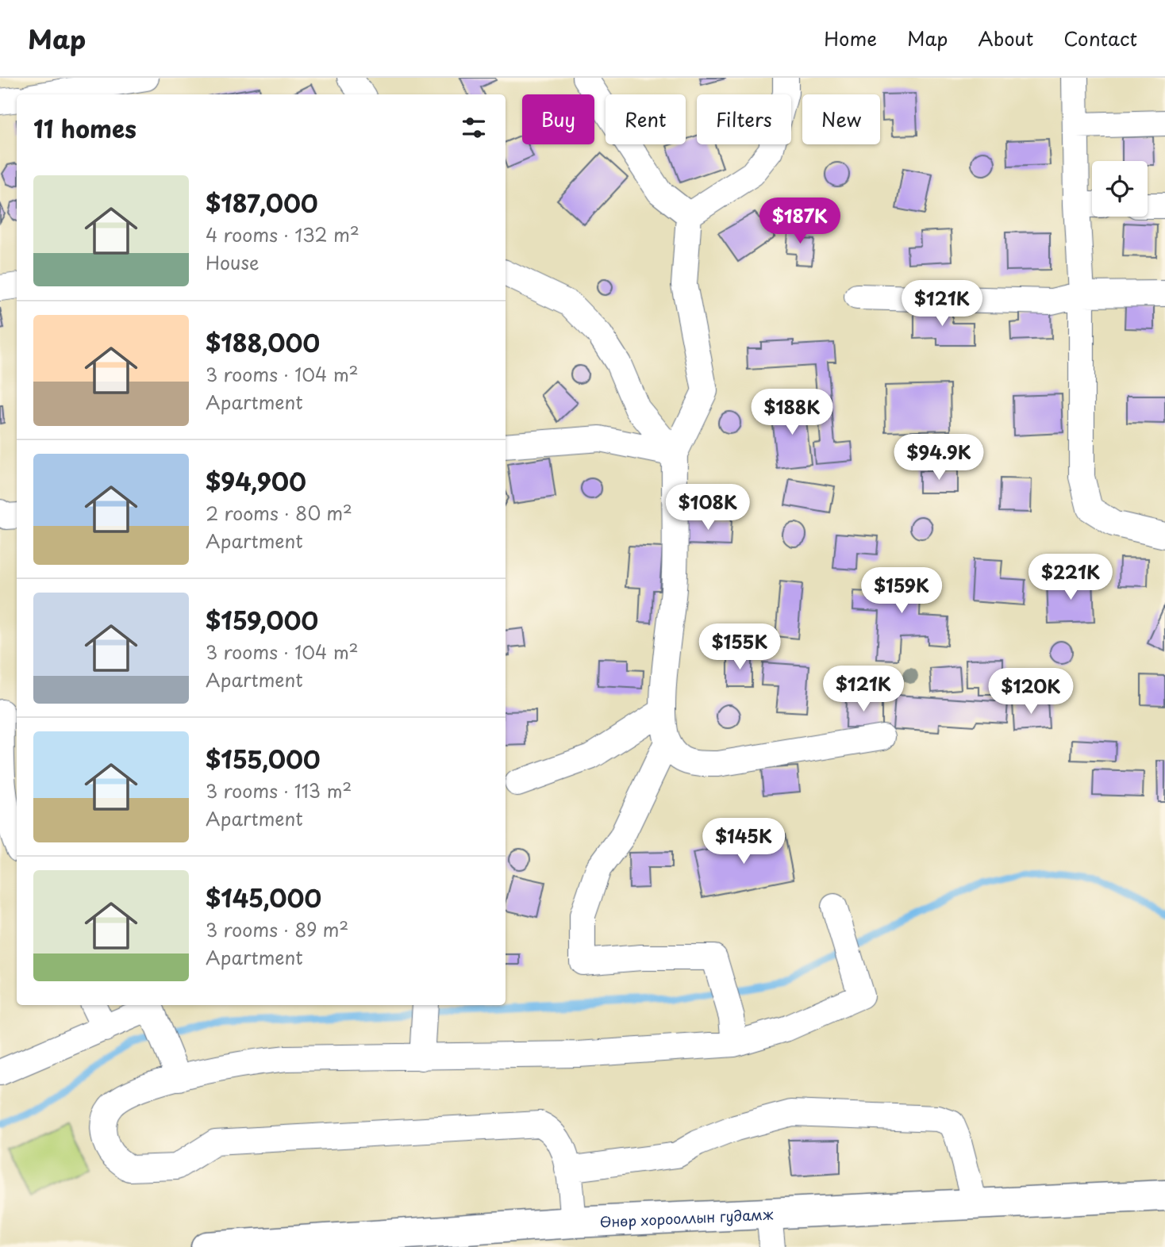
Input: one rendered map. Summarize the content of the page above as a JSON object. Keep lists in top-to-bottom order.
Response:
{
  "streets": {
    "main road": ["Өнөр хорооллын гудамж"]
  },
  "page": {
    "header": "Map",
    "nav": [
      "Home",
      "Map",
      "About",
      "Contact"
    ],
    "chip": [
      "Buy",
      "Rent",
      "Filters",
      "New"
    ],
    "heading": "11 homes",
    "list": [
      {
        "name": "$187,000",
        "note": "4 rooms · 132 m² · House"
      },
      {
        "name": "$188,000",
        "note": "3 rooms · 104 m² · Apartment"
      },
      {
        "name": "$94,900",
        "note": "2 rooms · 80 m² · Apartment"
      },
      {
        "name": "$159,000",
        "note": "3 rooms · 104 m² · Apartment"
      },
      {
        "name": "$155,000",
        "note": "3 rooms · 113 m² · Apartment"
      },
      {
        "name": "$145,000",
        "note": "3 rooms · 89 m² · Apartment"
      }
    ],
    "price": [
      "$187K",
      "$121K",
      "$188K",
      "$94.9K",
      "$108K",
      "$221K",
      "$159K",
      "$155K",
      "$121K",
      "$120K",
      "$145K"
    ]
  }
}
